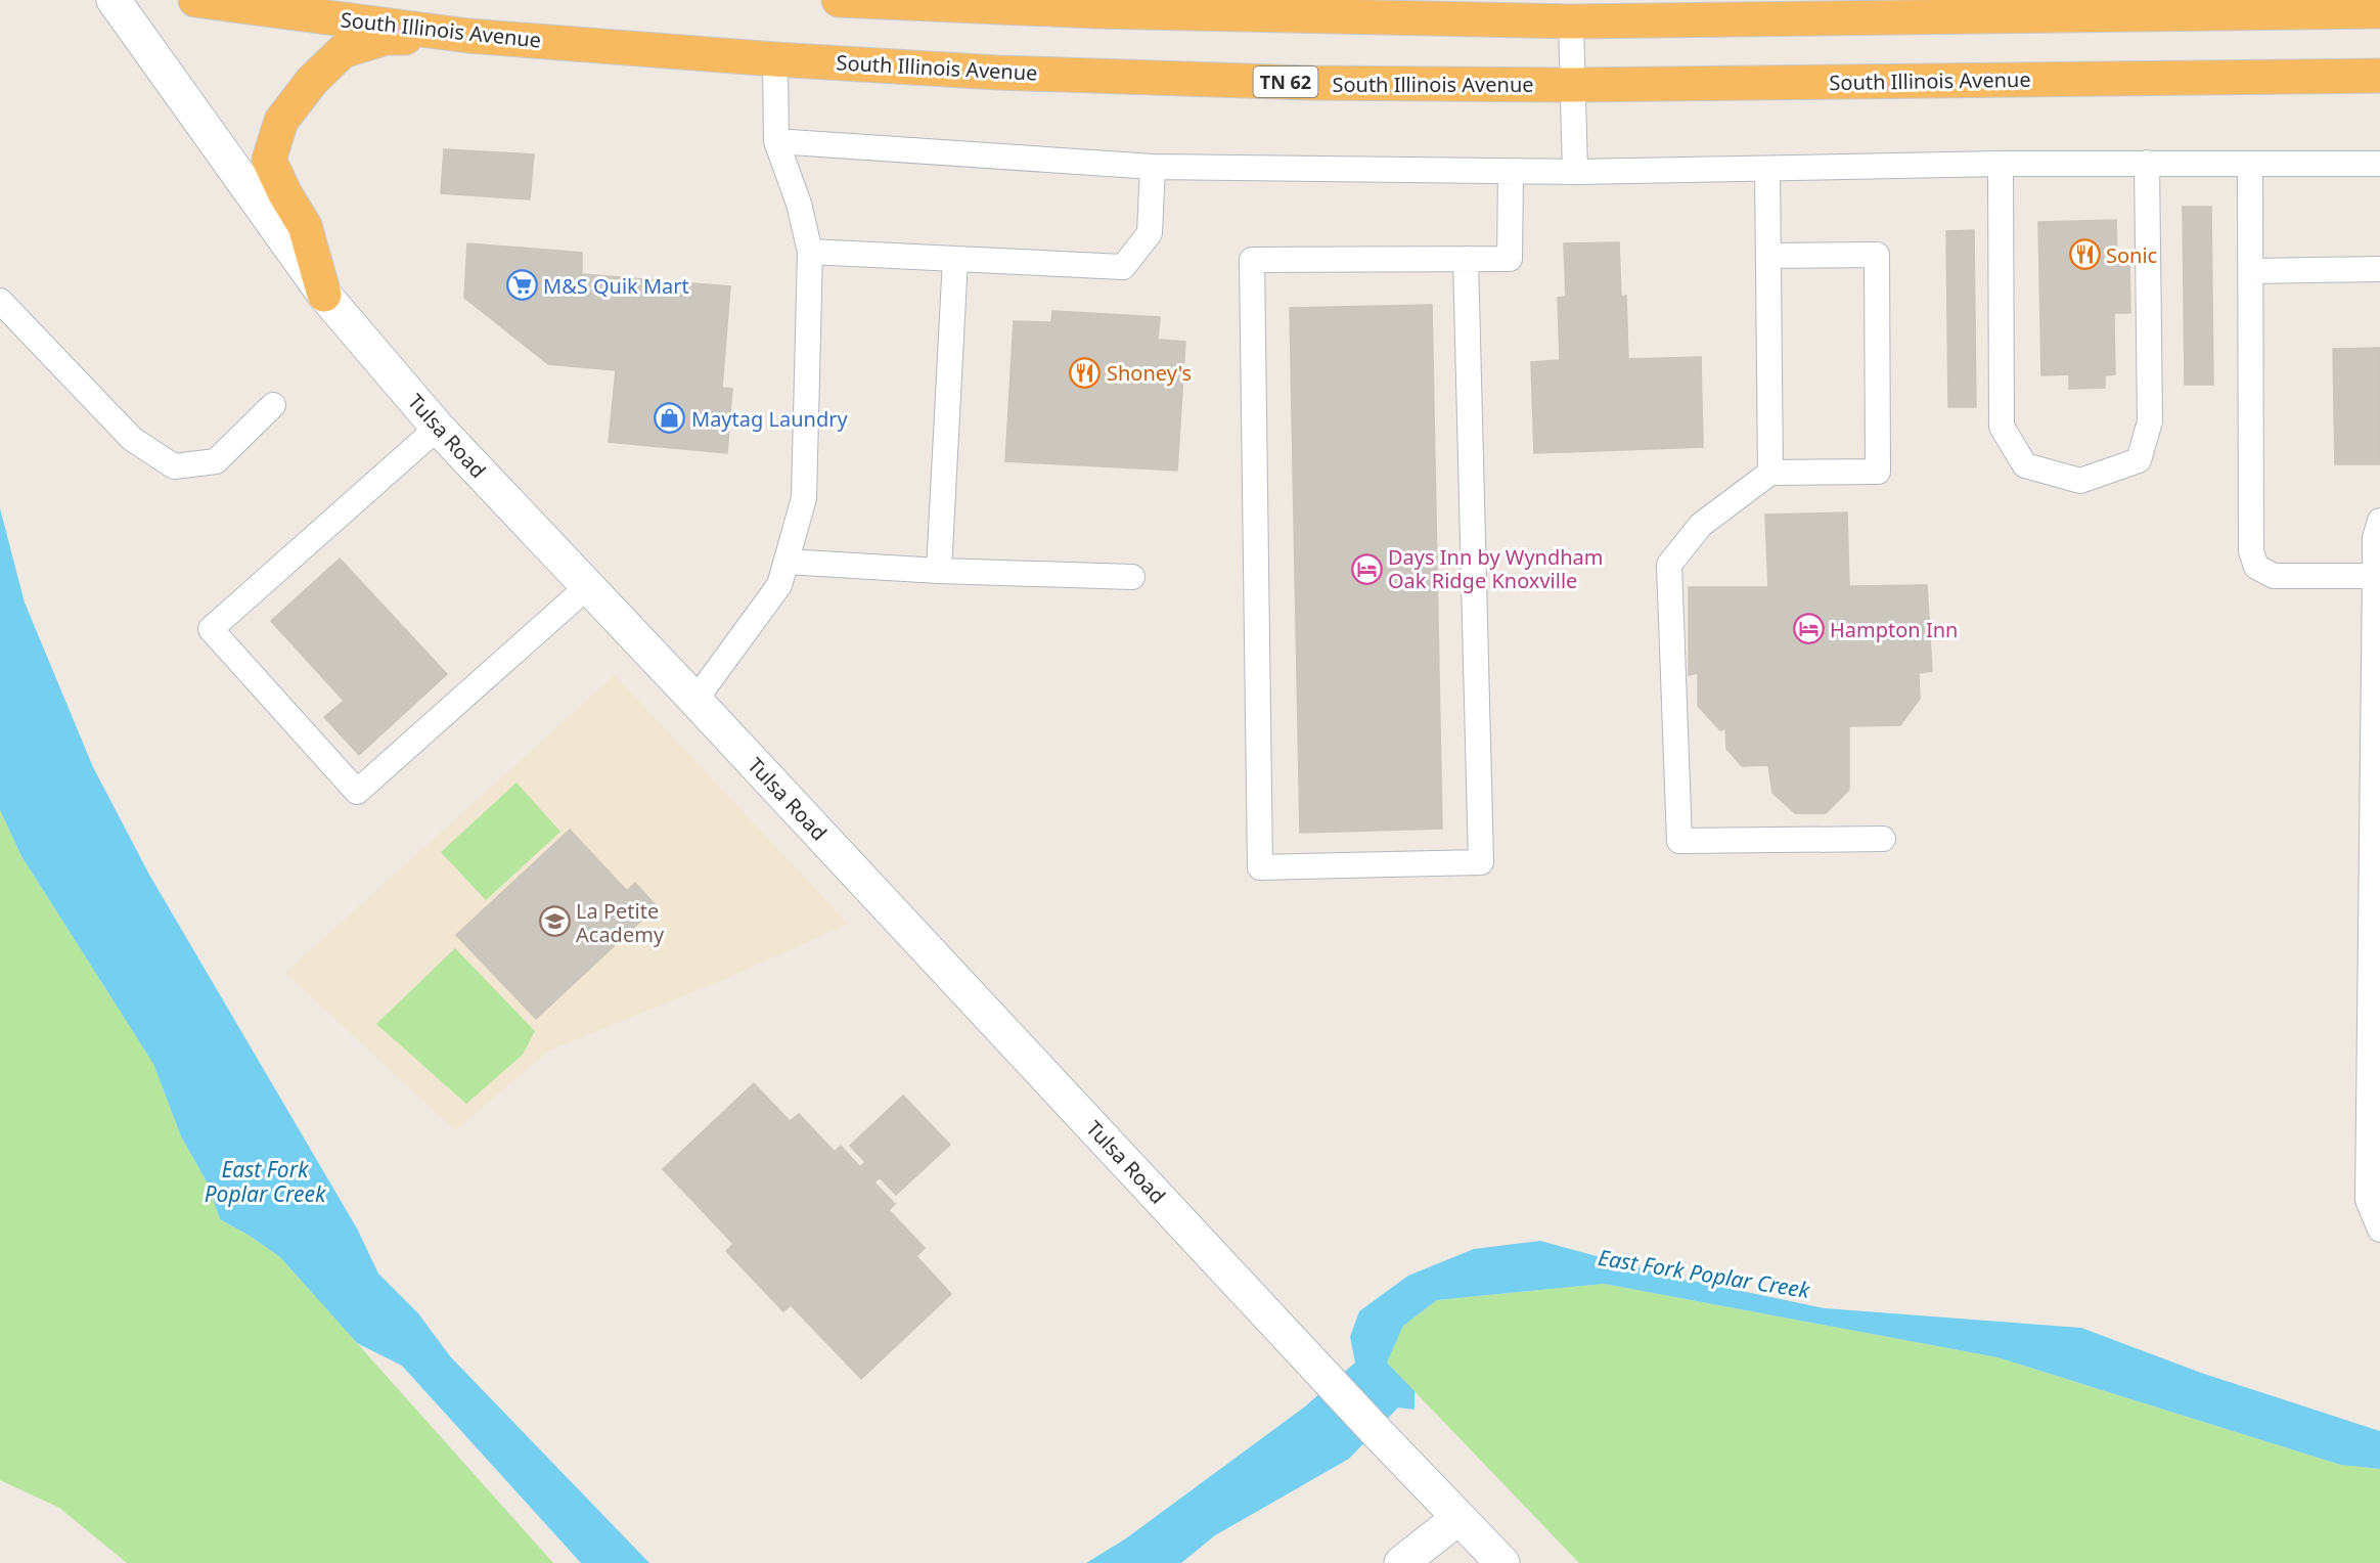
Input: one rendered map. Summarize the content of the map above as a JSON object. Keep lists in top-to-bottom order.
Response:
{
  "streets": {
    "highway": ["South Illinois Avenue", "TN 62"],
    "street": ["Tulsa Road"]
  },
  "water": ["East Fork Poplar Creek"],
  "places": {
    "restaurant": ["Sonic", "Shoney's"],
    "supermarket": ["M&S Quik Mart"],
    "shop": ["Maytag Laundry"],
    "hotel": ["Days Inn by Wyndham Oak Ridge Knoxville", "Hampton Inn"],
    "school or university": ["La Petite Academy"]
  }
}
